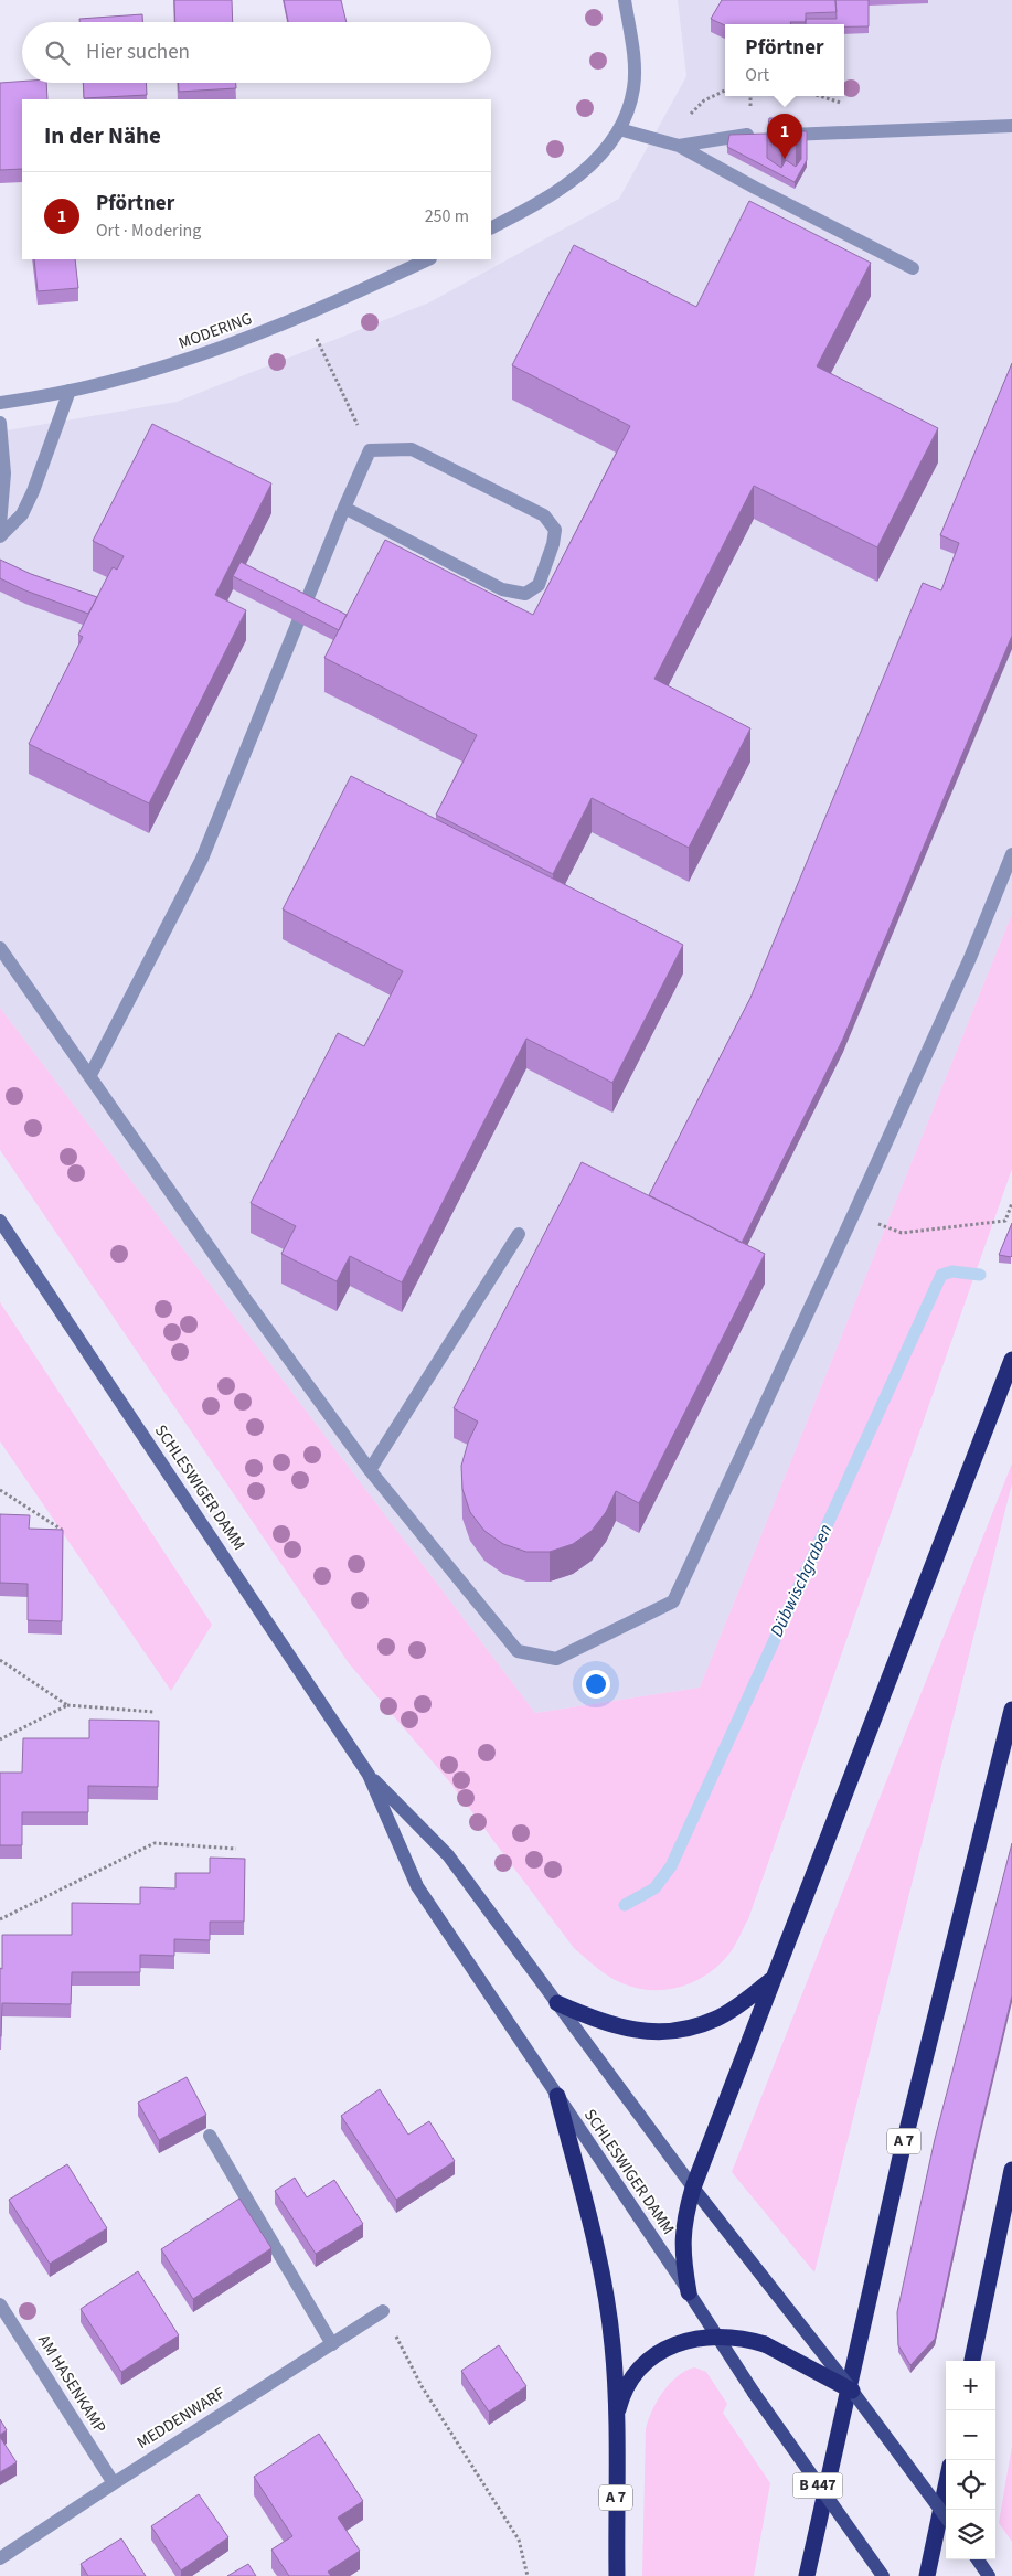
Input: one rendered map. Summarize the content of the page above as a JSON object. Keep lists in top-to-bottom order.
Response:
{
  "streets": {
    "highway": ["A 7"],
    "main road": ["SCHLESWIGER DAMM", "B 447"],
    "street": ["MODERING", "AM HASENKAMP", "MEDDENWARF"]
  },
  "crossings": [
    ["SCHLESWIGER DAMM", "A 7"],
    ["AM HASENKAMP", "MEDDENWARF"]
  ],
  "water": ["Dübwischgraben"],
  "page": {
    "search": "Hier suchen",
    "popup": ["Pförtner", "Ort"],
    "heading": "In der Nähe",
    "pins": "1",
    "list": [
      {
        "mark": "1",
        "name": "Pförtner",
        "note": "Ort · Modering",
        "value": "250 m"
      }
    ],
    "map_buttons": ["+", "−"]
  }
}
